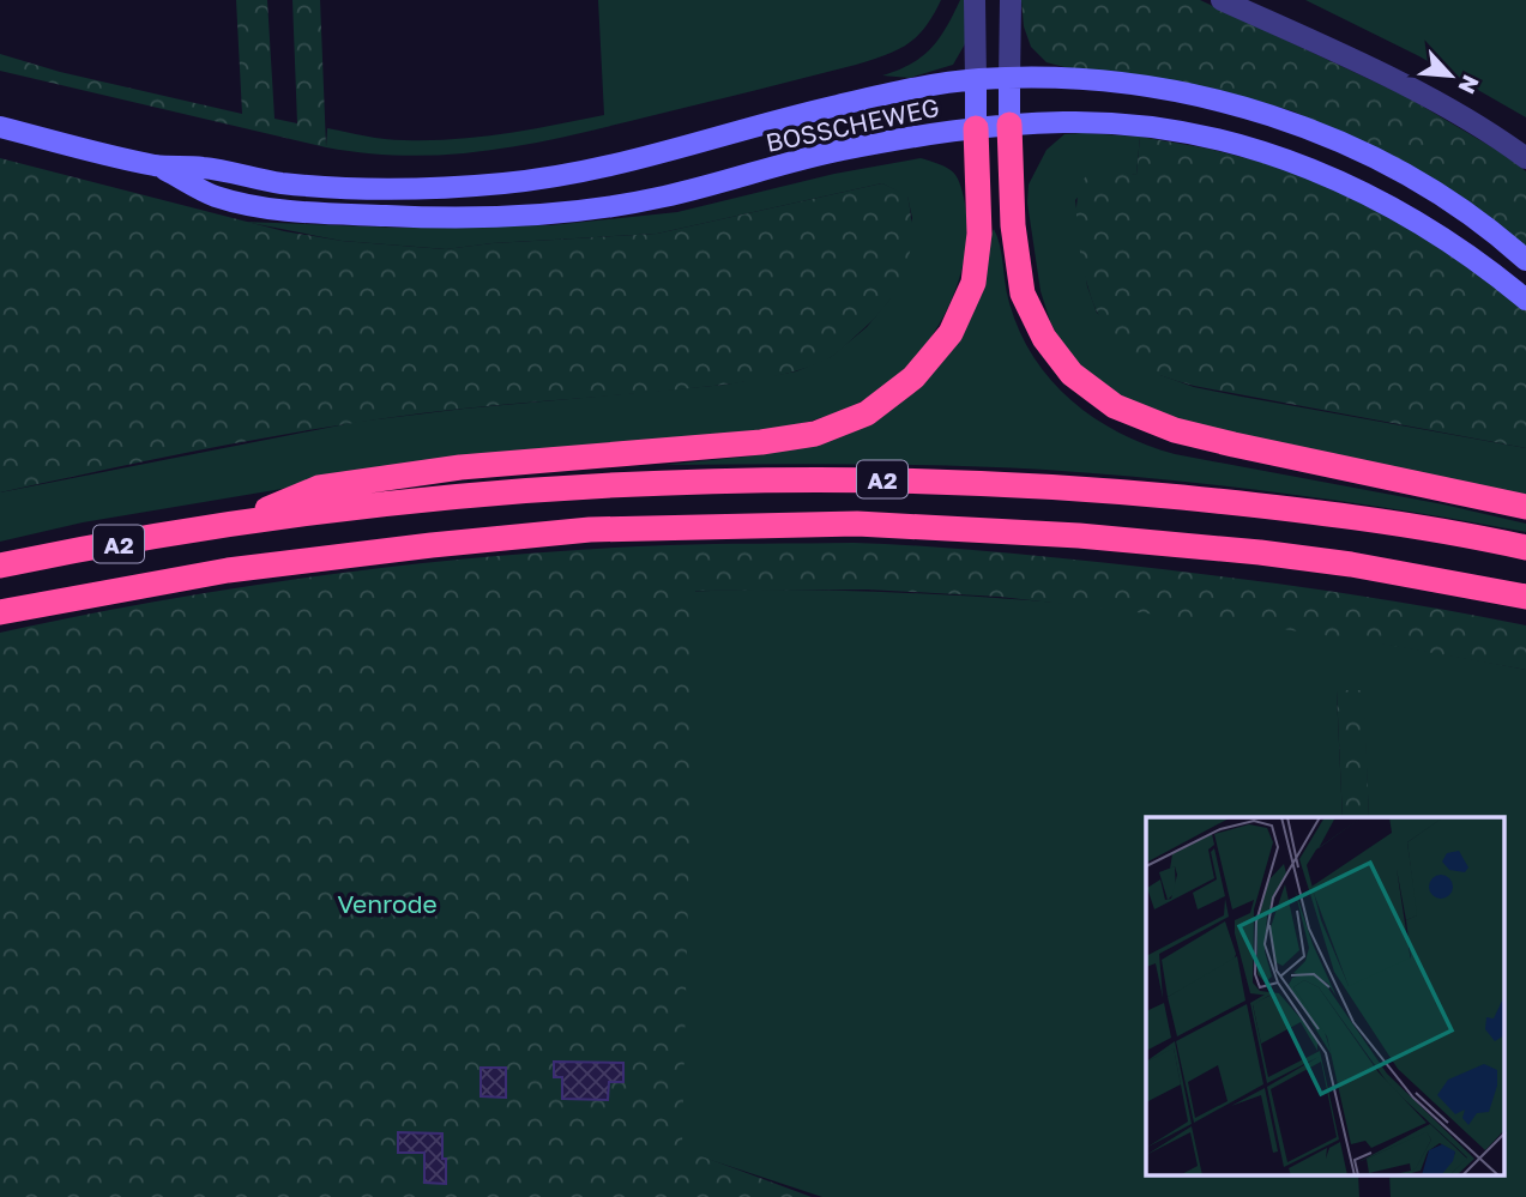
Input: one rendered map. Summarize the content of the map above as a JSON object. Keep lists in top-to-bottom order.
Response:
{
  "streets": {
    "highway": ["A2"],
    "main road": ["BOSSCHEWEG"]
  },
  "crossings": [
    ["BOSSCHEWEG", "A2"]
  ],
  "parks": ["Venrode"],
  "north": "bottom right"
}
